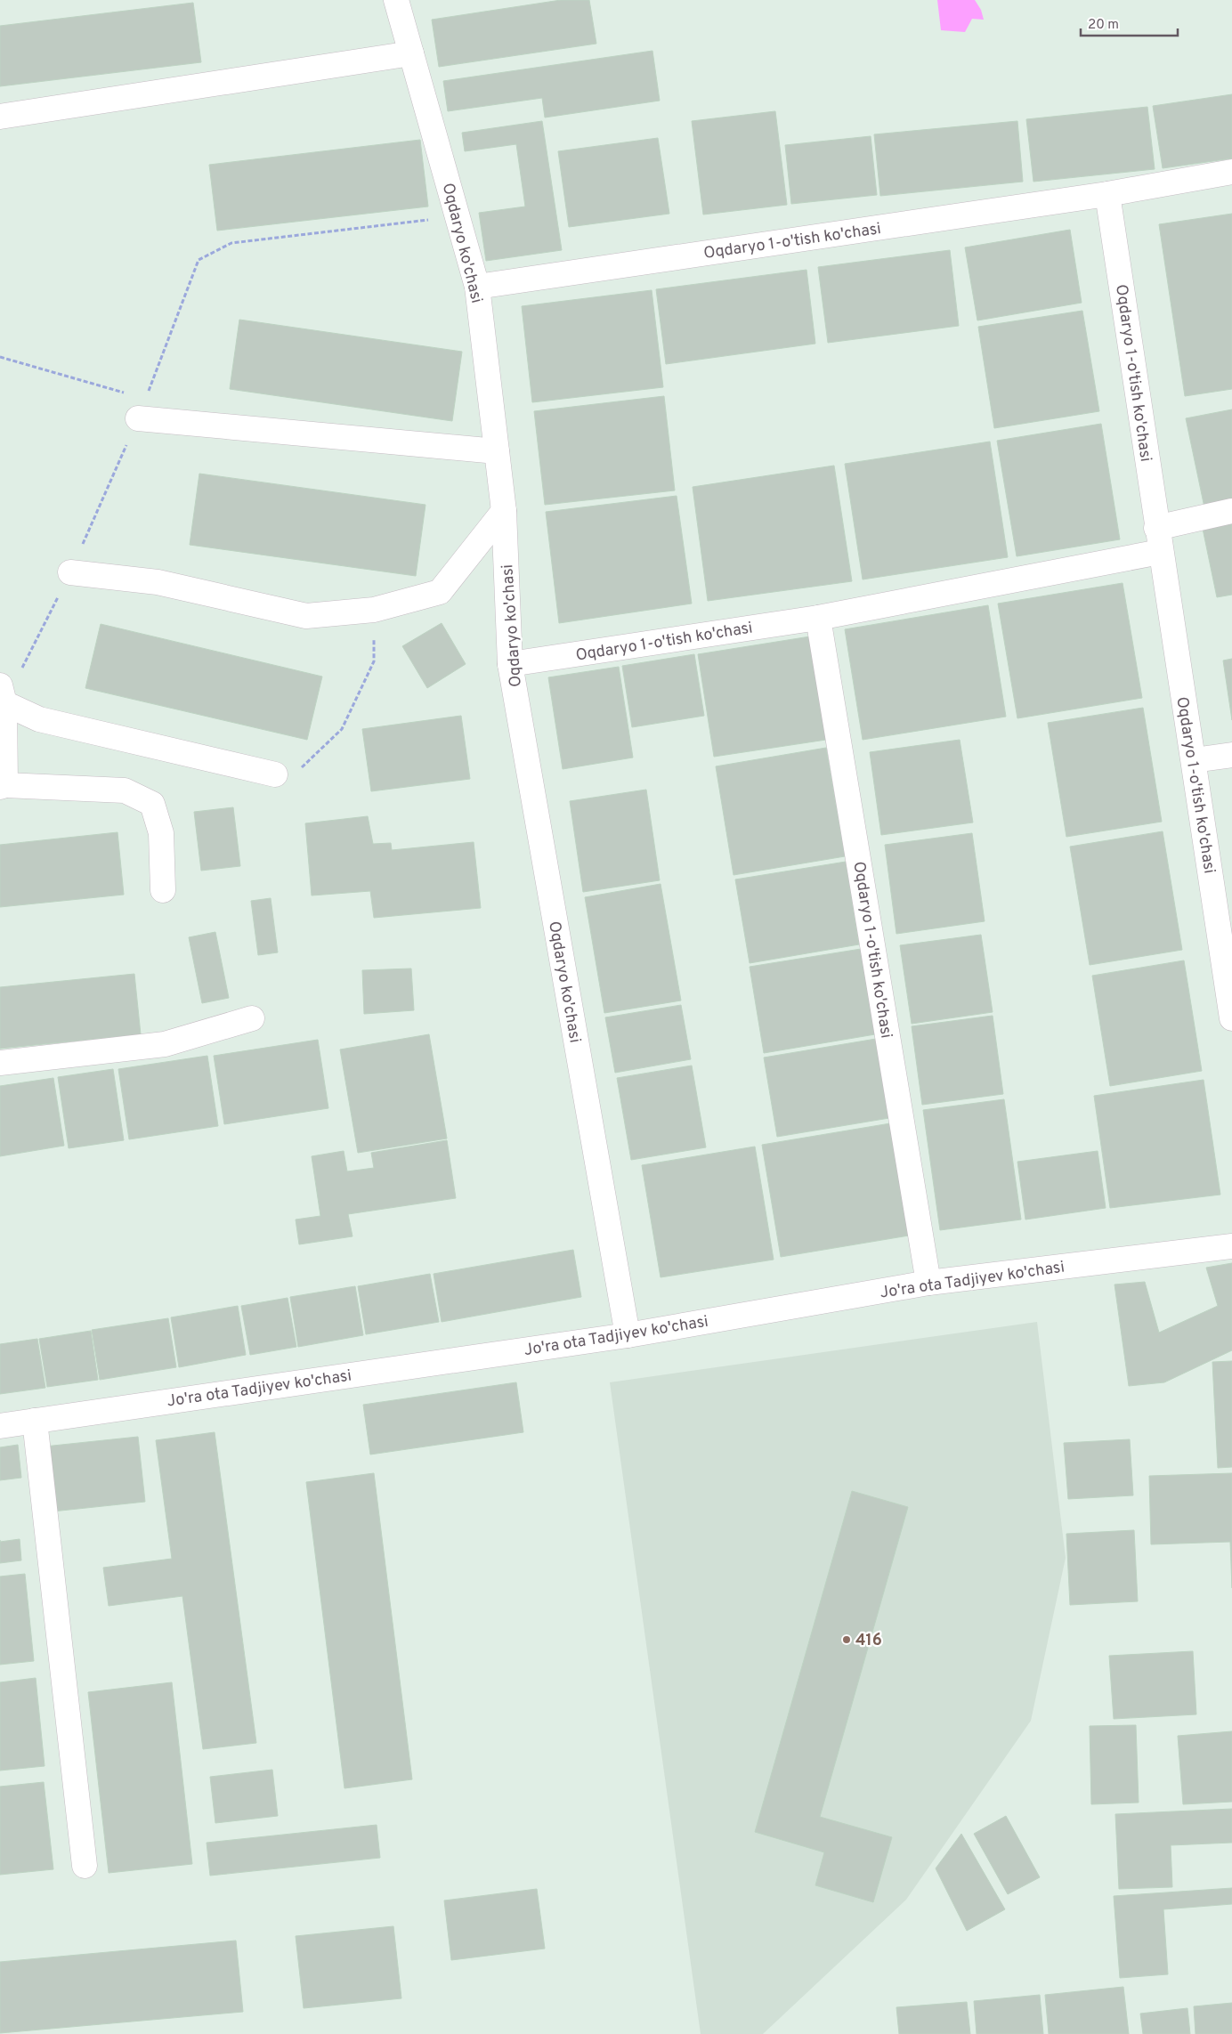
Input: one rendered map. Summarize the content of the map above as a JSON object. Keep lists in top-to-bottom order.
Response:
{
  "streets": {
    "street": ["Oqdaryo 1-o'tish ko'chasi", "Oqdaryo ko'chasi", "Jo'ra ota Tadjiyev ko'chasi"]
  },
  "crossings": [
    ["Oqdaryo 1-o'tish ko'chasi", "Oqdaryo ko'chasi"],
    ["Oqdaryo 1-o'tish ko'chasi", "Jo'ra ota Tadjiyev ko'chasi"],
    ["Oqdaryo ko'chasi", "Jo'ra ota Tadjiyev ko'chasi"]
  ],
  "places": ["416"],
  "scale_bar": "20 m"
}
